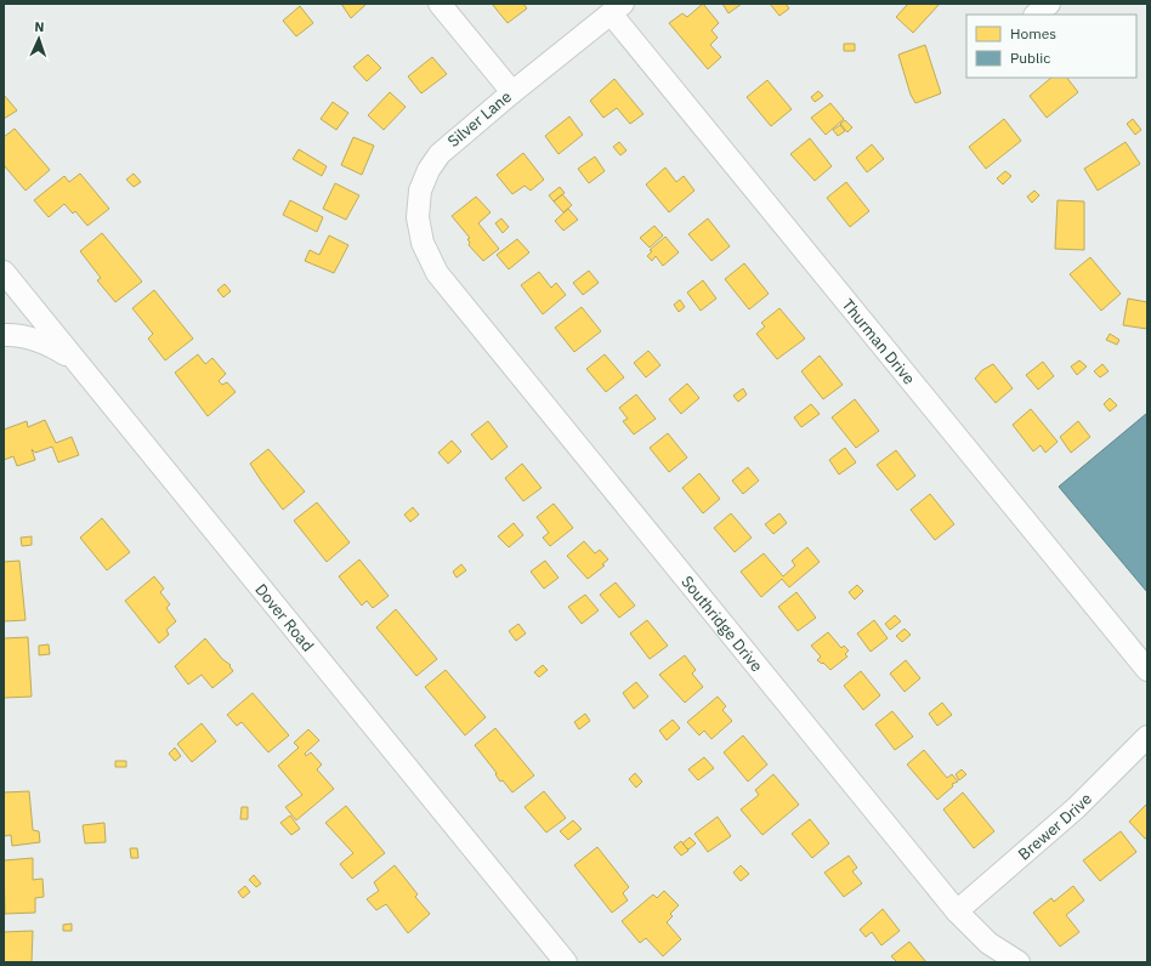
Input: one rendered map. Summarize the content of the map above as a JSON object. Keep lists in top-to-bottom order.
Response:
{
  "streets": {
    "street": [
      "Silver Lane",
      "Thurman Drive",
      "Dover Road",
      "Southridge Drive",
      "Brewer Drive"
    ]
  },
  "crossings": [
    ["Silver Lane", "Thurman Drive"],
    ["Silver Lane", "Southridge Drive"],
    ["Southridge Drive", "Brewer Drive"]
  ],
  "legend": ["Homes", "Public"],
  "north": "top"
}
